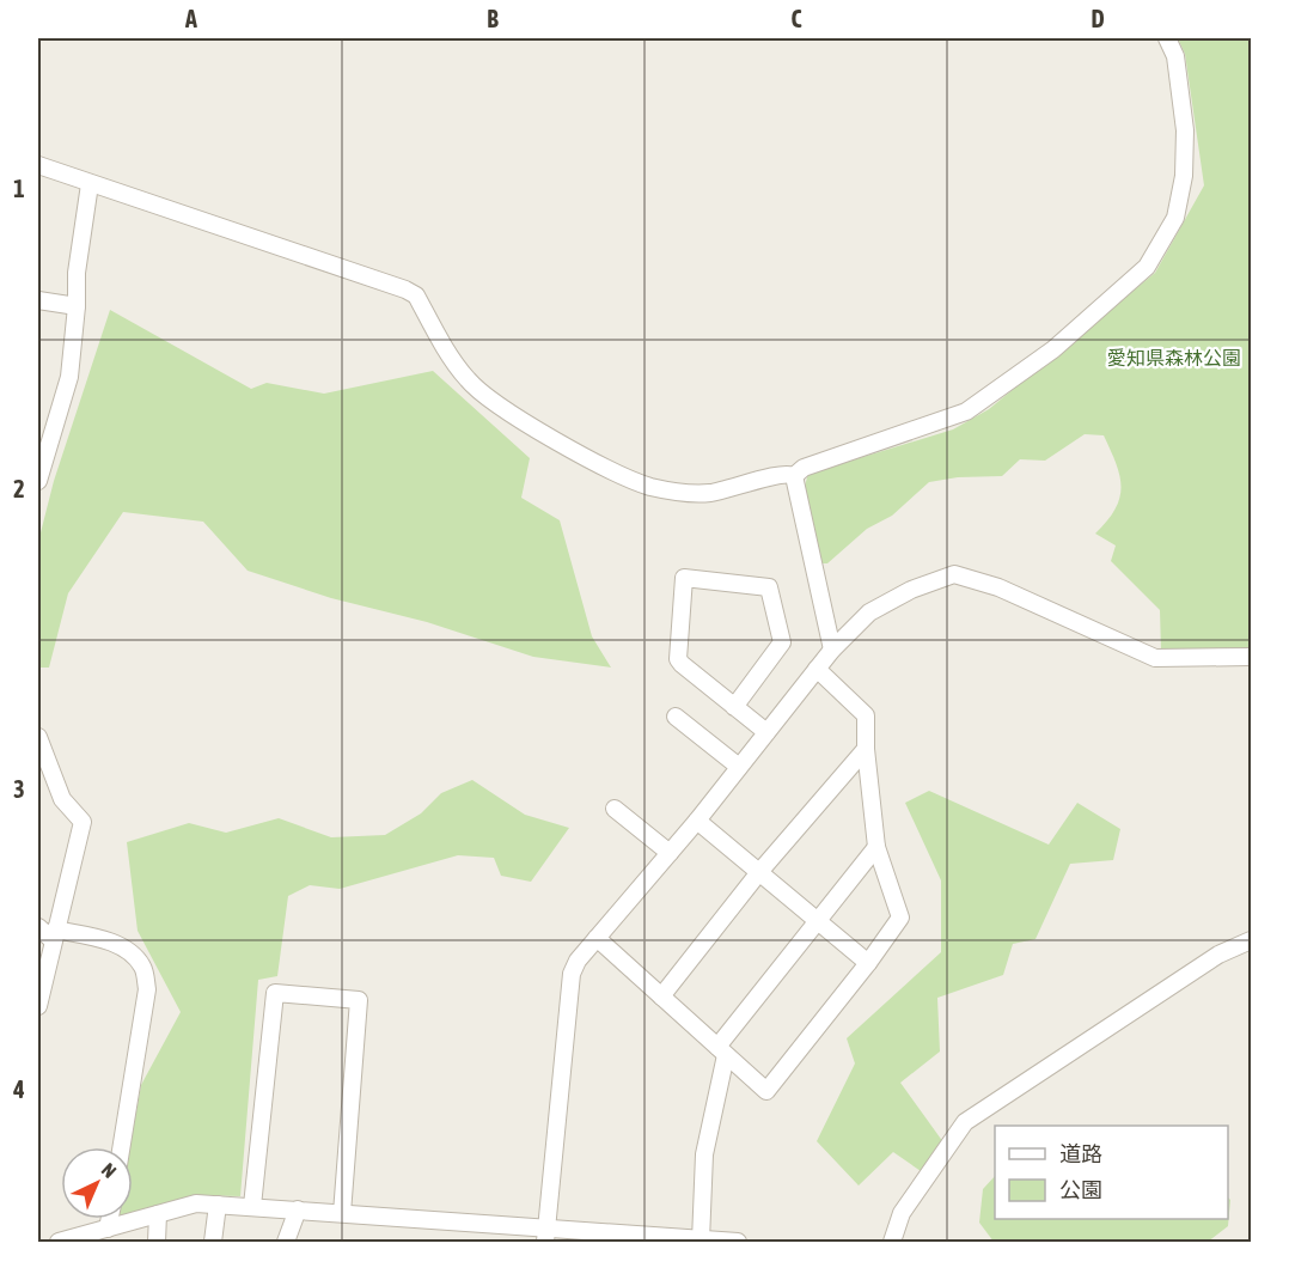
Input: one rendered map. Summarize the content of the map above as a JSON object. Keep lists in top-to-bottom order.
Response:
{
  "parks": ["愛知県森林公園"],
  "legend": ["道路", "公園"],
  "north": "top right",
  "grid": {
    "columns": [
      "A",
      "B",
      "C",
      "D"
    ],
    "rows": [
      "1",
      "2",
      "3",
      "4"
    ]
  }
}
